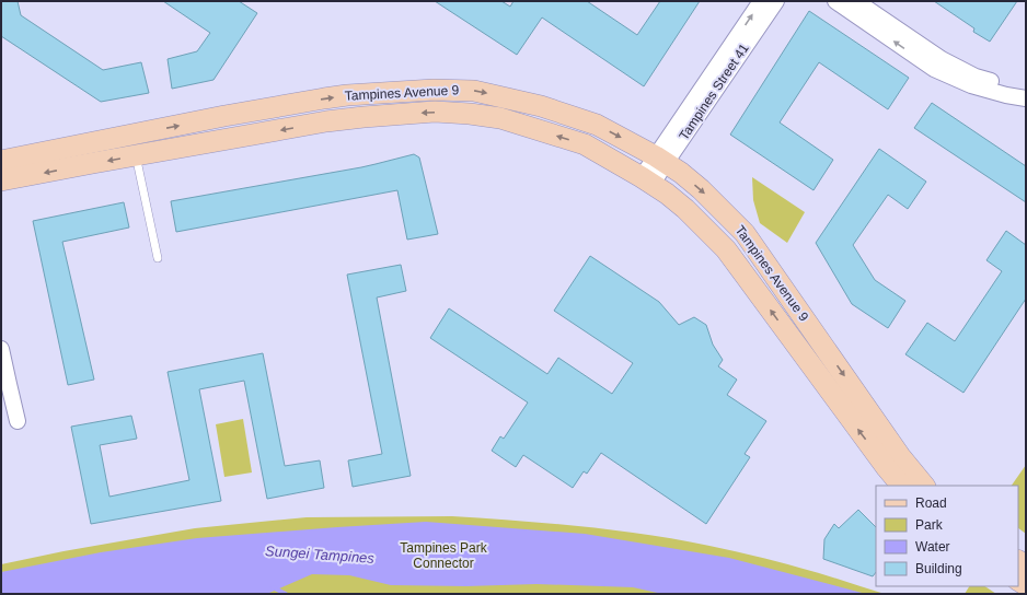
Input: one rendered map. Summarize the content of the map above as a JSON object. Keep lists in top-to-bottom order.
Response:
{
  "streets": {
    "main road": ["Tampines Avenue 9"],
    "street": ["Tampines Street 41"]
  },
  "crossings": [
    ["Tampines Street 41", "Tampines Avenue 9"]
  ],
  "water": ["Sungei Tampines"],
  "parks": ["Tampines Park Connector"],
  "legend": [
    "Road",
    "Park",
    "Water",
    "Building"
  ]
}
